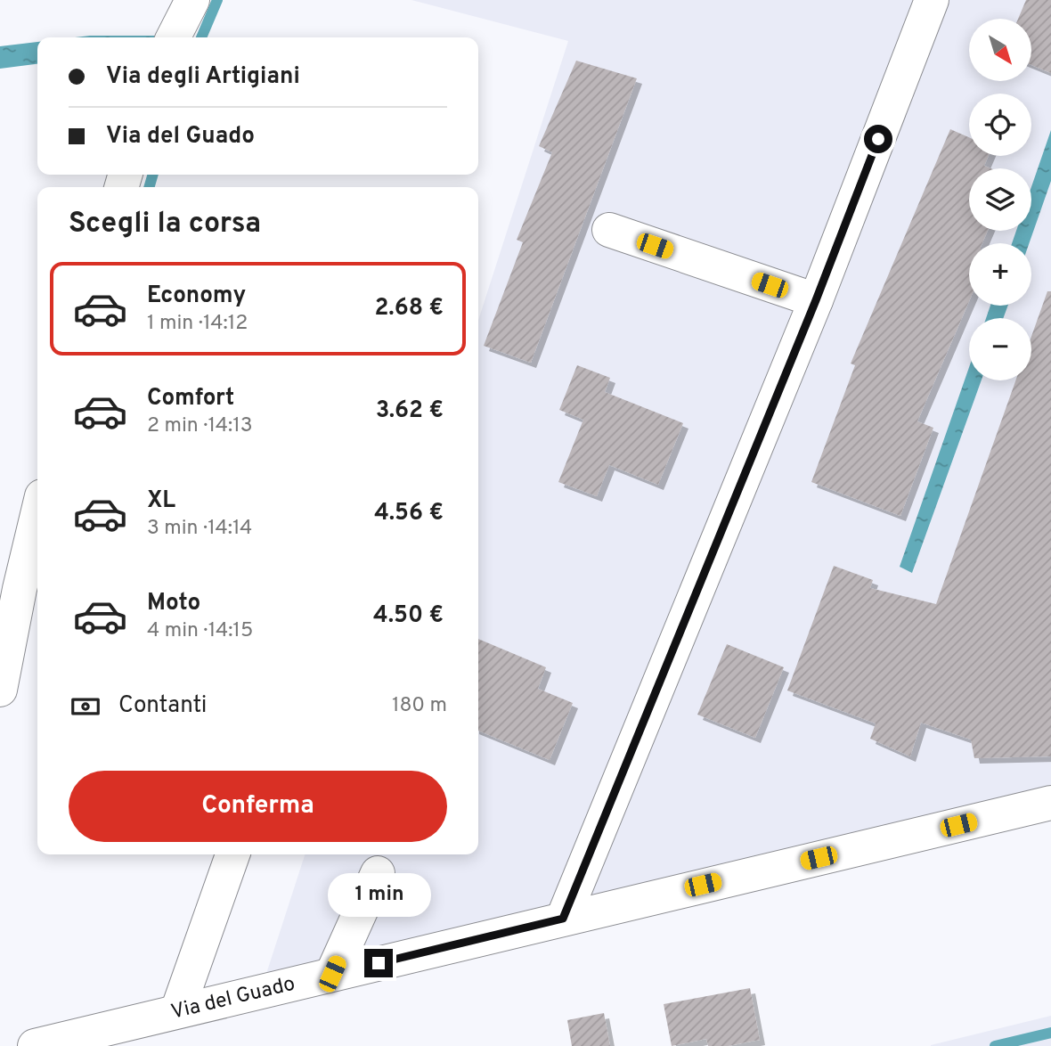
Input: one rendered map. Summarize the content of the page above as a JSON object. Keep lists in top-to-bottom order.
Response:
{
  "streets": {
    "street": ["Via del Guado"]
  },
  "north": "bottom right",
  "page": {
    "map_buttons": ["+", "−"],
    "banner": ["Via degli Artigiani", "Via del Guado"],
    "heading": "Scegli la corsa",
    "list": [
      {
        "name": "Economy",
        "note": "1 min · 14:12",
        "value": "2.68 €"
      },
      {
        "name": "Comfort",
        "note": "2 min · 14:13",
        "value": "3.62 €"
      },
      {
        "name": "XL",
        "note": "3 min · 14:14",
        "value": "4.56 €"
      },
      {
        "name": "Moto",
        "note": "4 min · 14:15",
        "value": "4.50 €"
      }
    ],
    "pay": ["Contanti", "180 m"],
    "buttons": "Conferma",
    "bubble": "1 min"
  }
}
